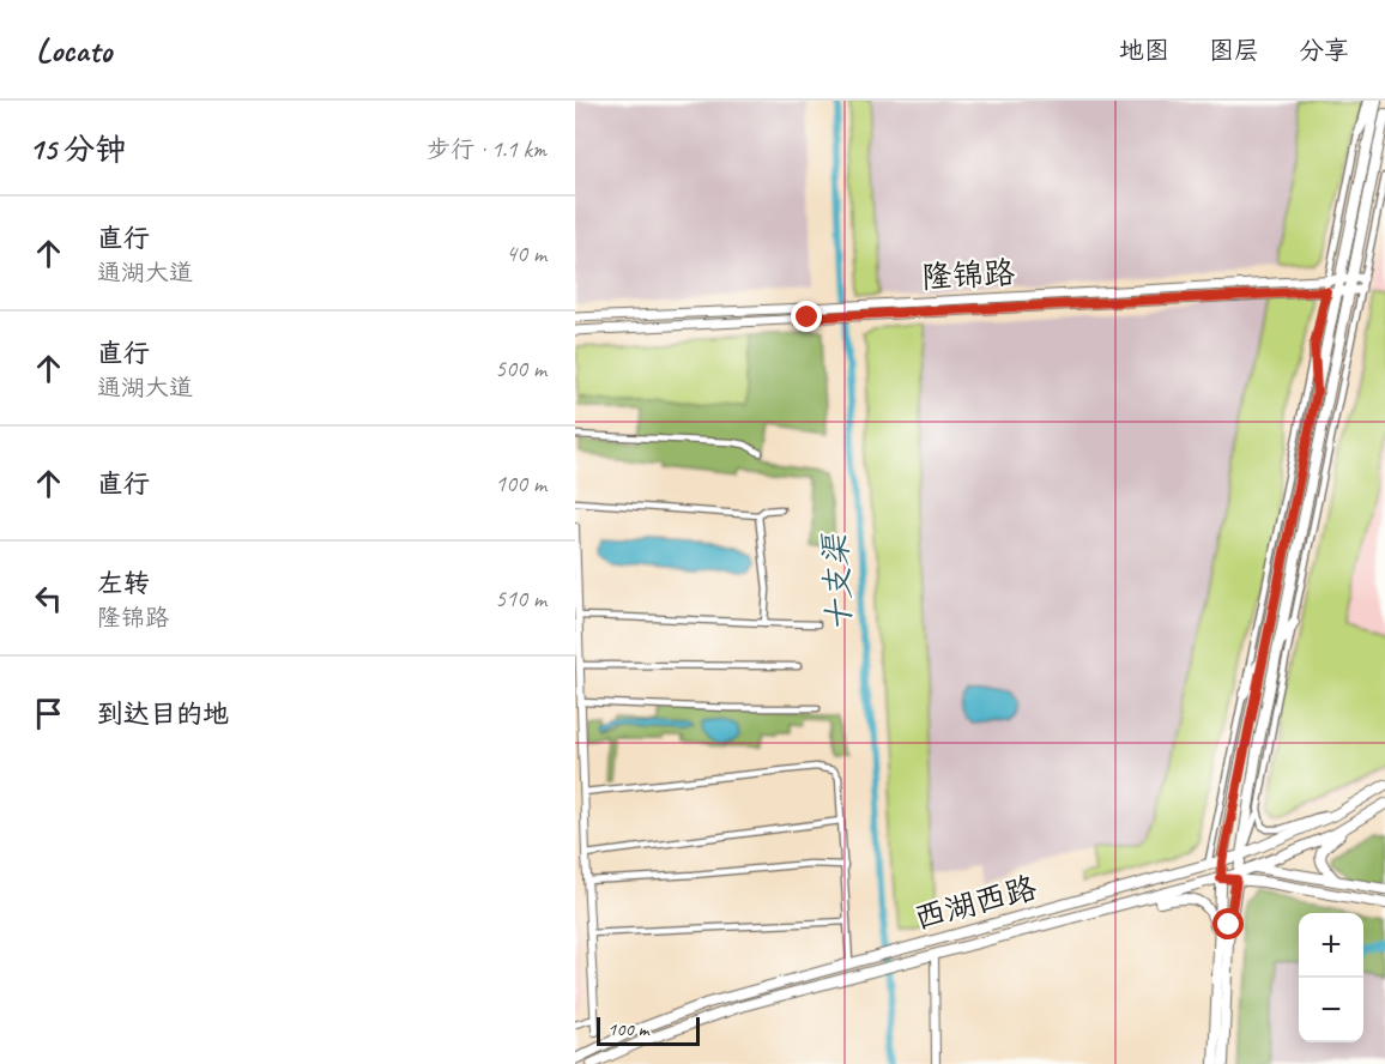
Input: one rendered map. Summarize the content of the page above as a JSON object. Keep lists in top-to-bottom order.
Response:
{
  "streets": {
    "main road": ["隆锦路", "西湖西路"]
  },
  "water": ["十支渠"],
  "scale_bar": "100 m",
  "page": {
    "header": "Locato",
    "nav": ["地图", "图层", "分享"],
    "heading": ["15 分钟", "步行 · 1.1 km"],
    "list": [
      ["直行", "通湖大道", "40 m"],
      ["直行", "通湖大道", "500 m"],
      ["直行", "100 m"],
      ["左转", "隆锦路", "510 m"],
      "到达目的地"
    ],
    "map_buttons": ["+", "−"],
    "scale": "100 m"
  }
}
